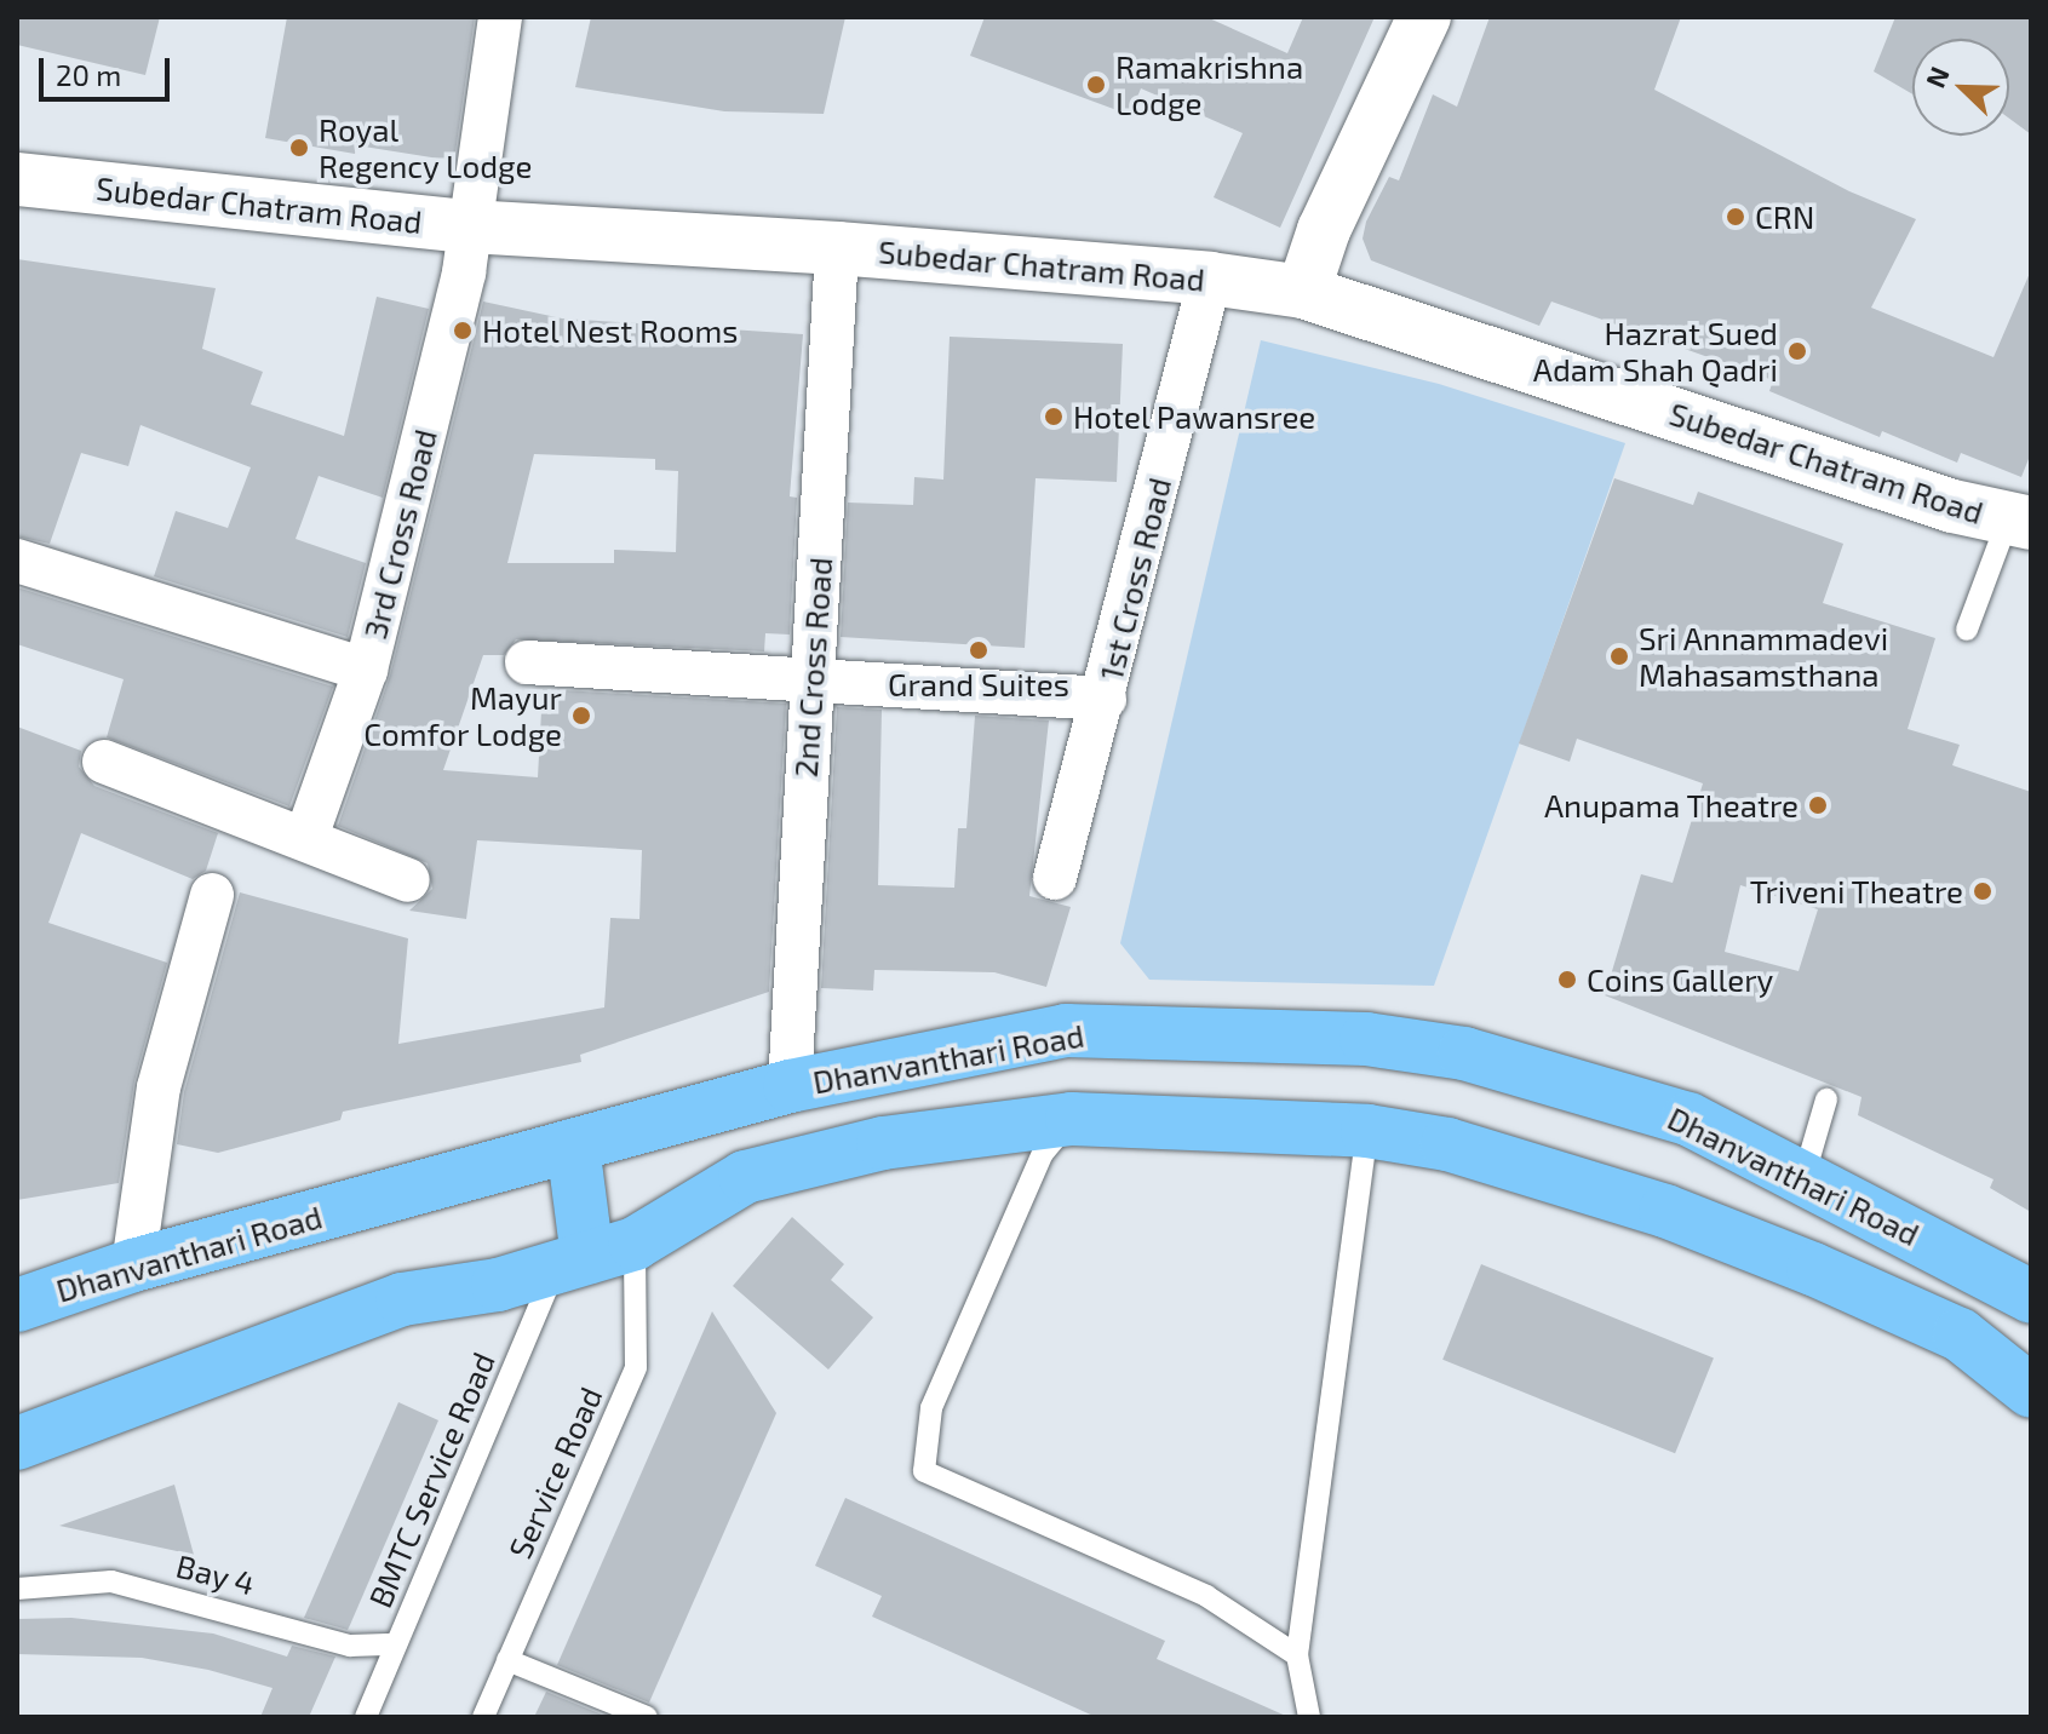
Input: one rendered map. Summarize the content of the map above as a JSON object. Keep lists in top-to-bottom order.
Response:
{
  "streets": {
    "main road": ["Dhanvanthari Road"],
    "street": [
      "Subedar Chatram Road",
      "3rd Cross Road",
      "1st Cross Road",
      "2nd Cross Road"
    ],
    "lane": ["Service Road", "BMTC Service Road", "Bay 4"]
  },
  "crossings": [
    ["Subedar Chatram Road", "3rd Cross Road"],
    ["Subedar Chatram Road", "1st Cross Road"],
    ["Subedar Chatram Road", "2nd Cross Road"],
    ["2nd Cross Road", "Dhanvanthari Road"],
    ["Service Road", "BMTC Service Road"],
    ["BMTC Service Road", "Bay 4"]
  ],
  "places": [
    "Ramakrishna Lodge",
    "Royal Regency Lodge",
    "CRN",
    "Hotel Nest Rooms",
    "Hazrat Sued Adam Shah Qadri",
    "Hotel Pawansree",
    "Grand Suites",
    "Sri Annammadevi Mahasamsthana",
    "Mayur Comfor Lodge",
    "Anupama Theatre",
    "Triveni Theatre",
    "Coins Gallery"
  ],
  "scale_bar": "20 m",
  "north": "top left"
}
